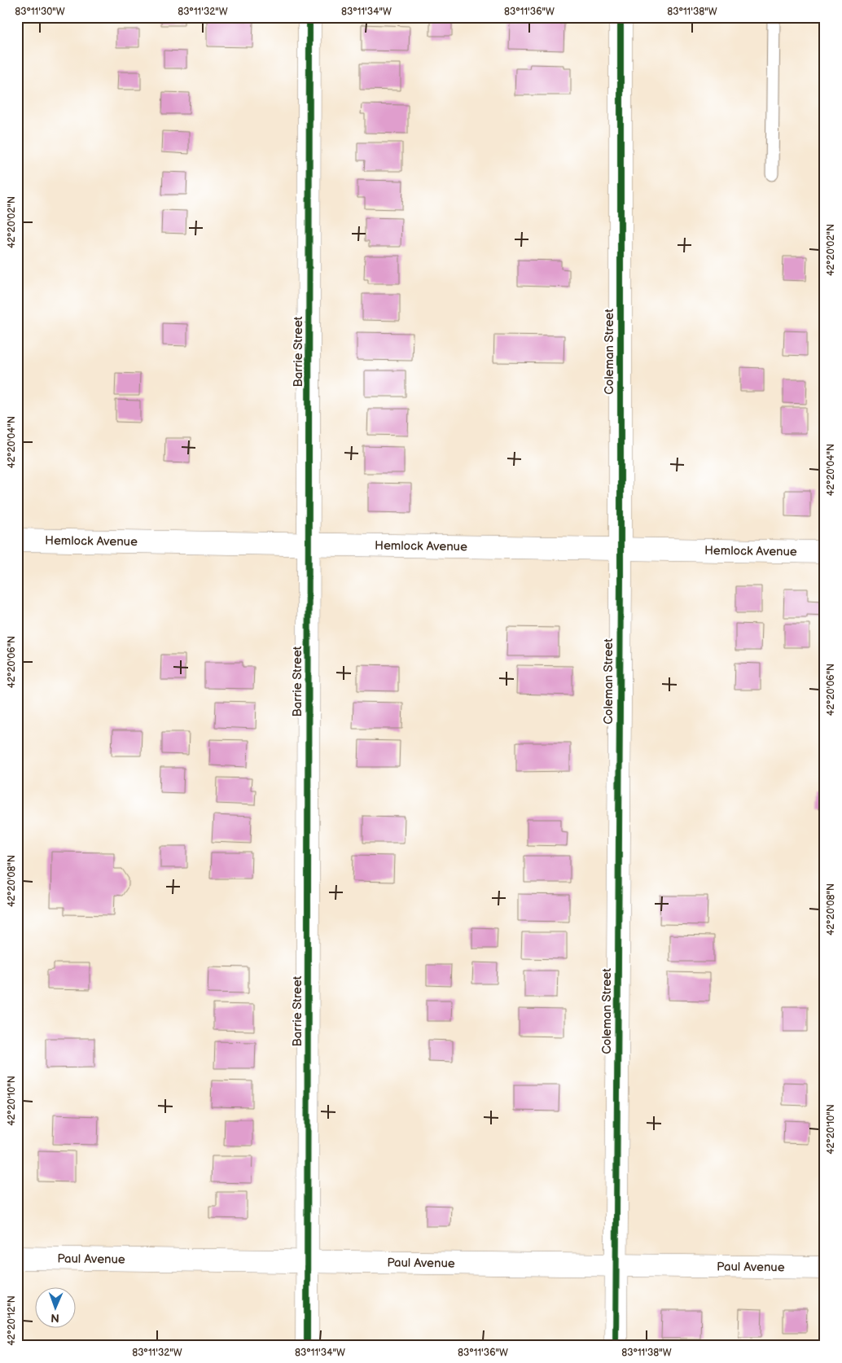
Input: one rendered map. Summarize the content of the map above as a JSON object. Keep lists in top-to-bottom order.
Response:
{
  "streets": {
    "street": [
      "Barrie Street",
      "Coleman Street",
      "Hemlock Avenue",
      "Paul Avenue"
    ]
  },
  "crossings": [
    ["Barrie Street", "Hemlock Avenue"],
    ["Barrie Street", "Paul Avenue"],
    ["Coleman Street", "Hemlock Avenue"],
    ["Coleman Street", "Paul Avenue"]
  ],
  "north": "bottom",
  "coordinates": [
    "83°11'30\"W",
    "83°11'32\"W",
    "83°11'34\"W",
    "83°11'36\"W",
    "83°11'38\"W",
    "42°20'02\"N",
    "42°20'04\"N",
    "42°20'06\"N",
    "42°20'08\"N",
    "42°20'10\"N",
    "42°20'12\"N"
  ]
}
